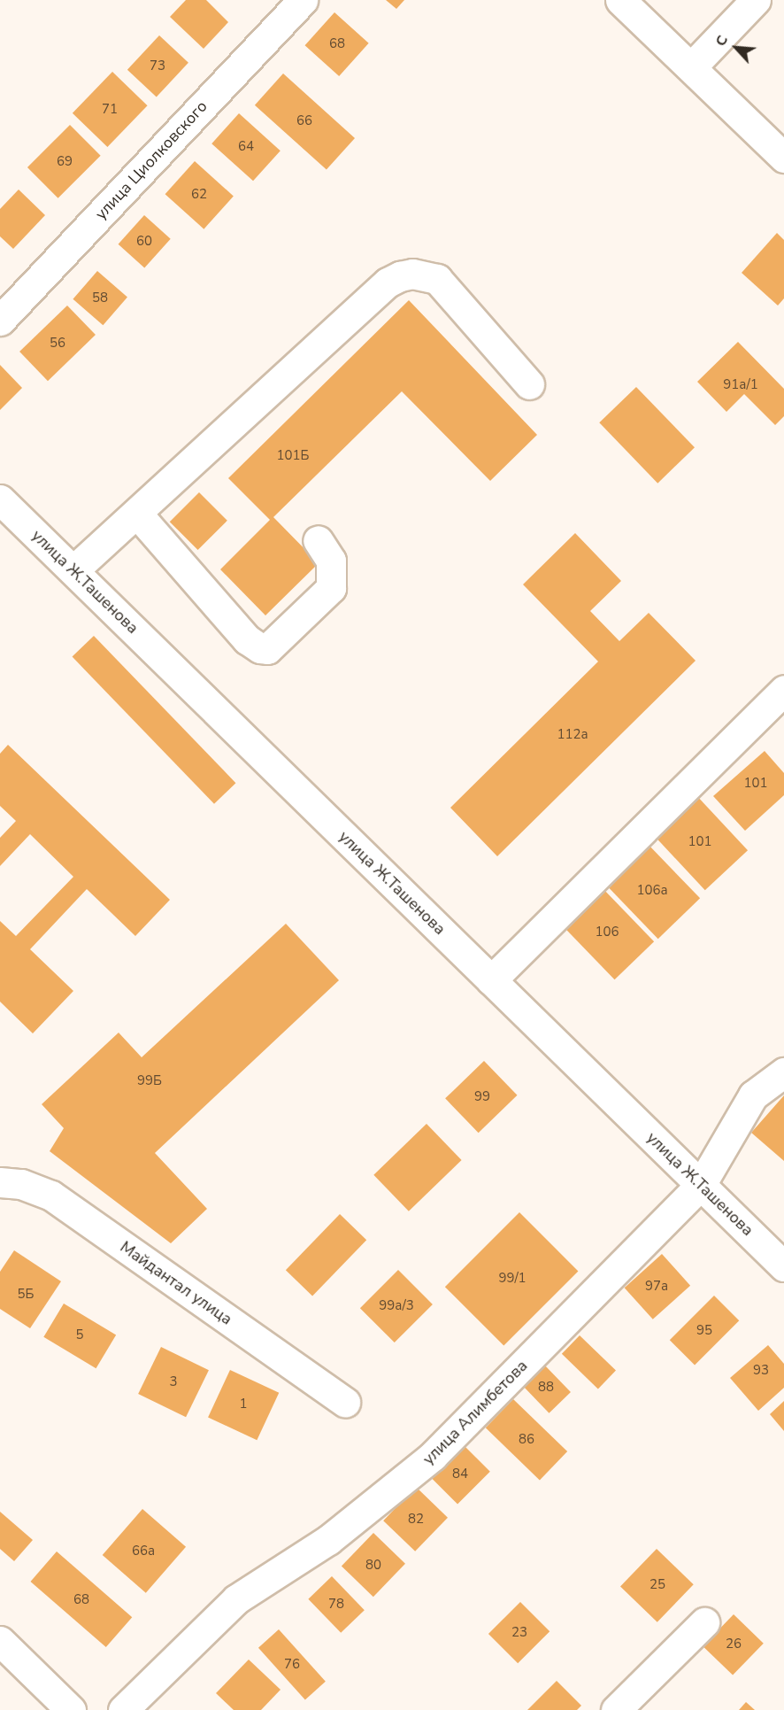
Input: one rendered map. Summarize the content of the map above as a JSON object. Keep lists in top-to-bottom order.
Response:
{
  "streets": {
    "street": [
      "улица Циолковского",
      "улица Ж.Ташенова",
      "Майдантал улица",
      "улица Алимбетова"
    ]
  },
  "crossings": [
    ["улица Ж.Ташенова", "улица Алимбетова"]
  ],
  "house_numbers": [
    "68",
    "73",
    "71",
    "66",
    "64",
    "69",
    "62",
    "60",
    "58",
    "56",
    "91а/1",
    "101Б",
    "112а",
    "101",
    "101",
    "106а",
    "106",
    "99Б",
    "99",
    "99/1",
    "97а",
    "5Б",
    "99а/3",
    "95",
    "5",
    "93",
    "3",
    "88",
    "1",
    "86",
    "84",
    "82",
    "66а",
    "80",
    "25",
    "68",
    "78",
    "23",
    "26",
    "76"
  ],
  "north": "top left"
}
